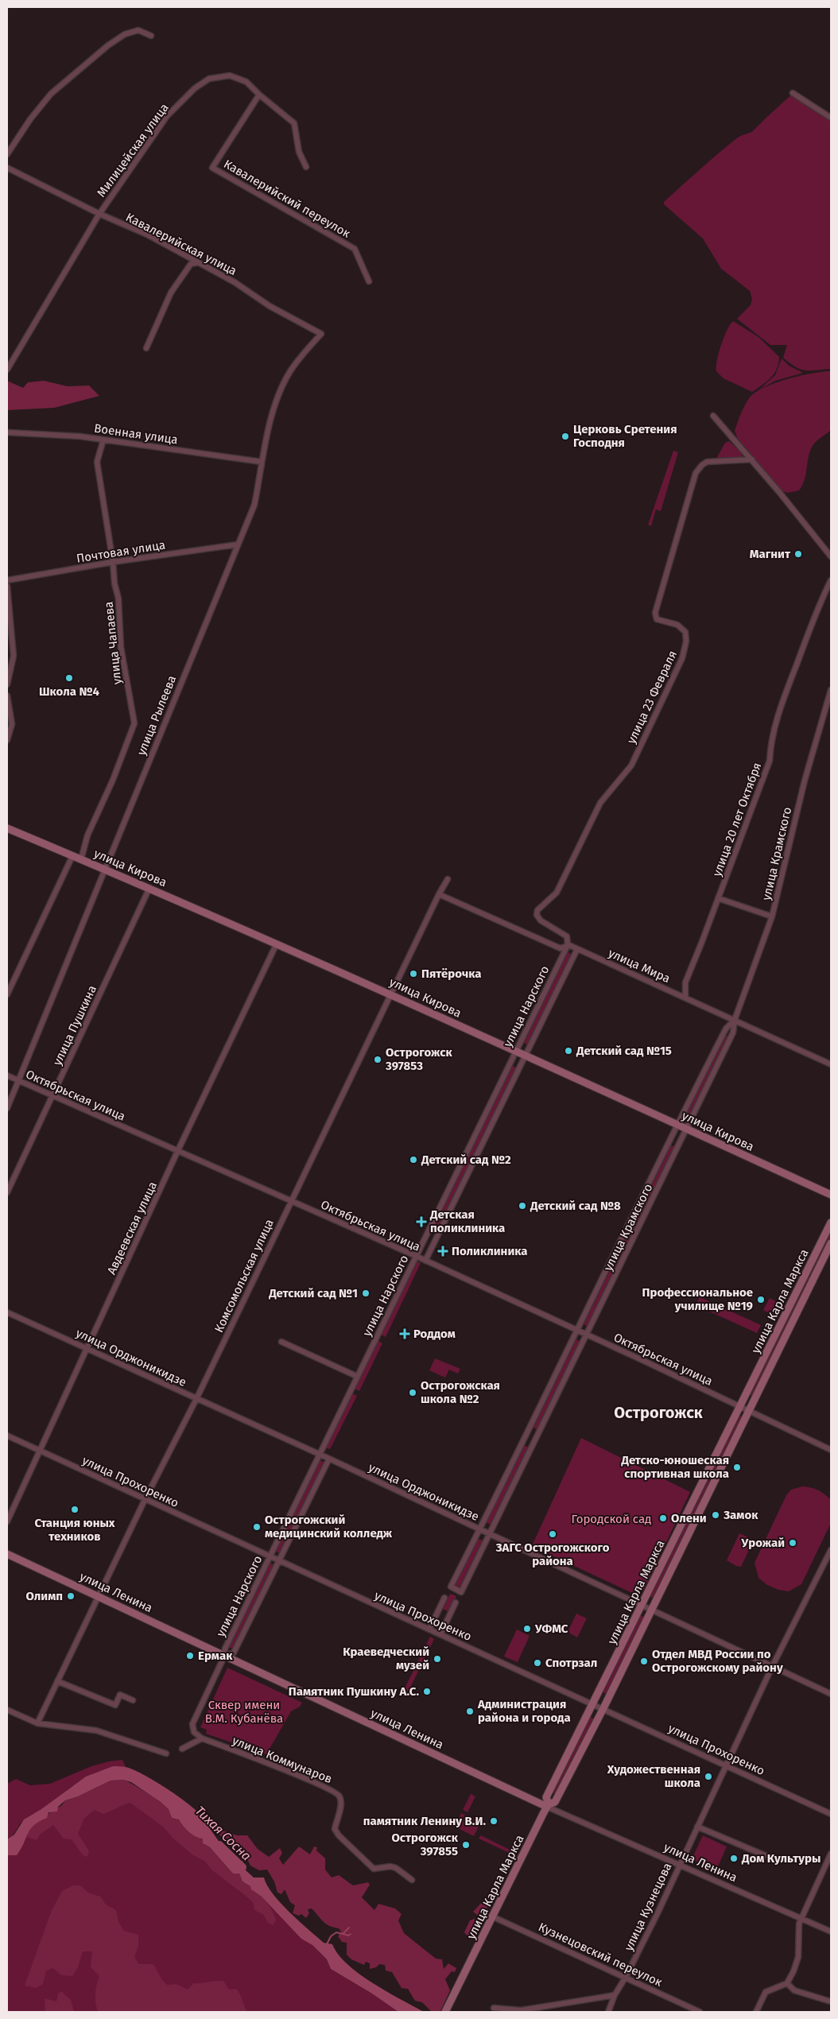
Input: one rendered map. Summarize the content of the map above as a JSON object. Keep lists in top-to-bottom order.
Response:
{
  "streets": {
    "main road": ["улица Кирова", "улица Карла Маркса", "улица Ленина"],
    "street": [
      "Милицейская улица",
      "Кавалерийский переулок",
      "Кавалерийская улица",
      "Военная улица",
      "Почтовая улица",
      "улица Чапаева",
      "улица 23 Февраля",
      "улица Рылеева",
      "улица 20 лет Октября",
      "улица Крамского",
      "улица Мира",
      "улица Нарского",
      "улица Пушкина",
      "Октябрьская улица",
      "Авдеевская улица",
      "Комсомольская улица",
      "улица Орджоникидзе",
      "улица Прохоренко",
      "улица Коммунаров",
      "улица Кузнецова",
      "Кузнецовский переулок"
    ]
  },
  "crossings": [
    ["Милицейская улица", "Кавалерийский переулок"],
    ["Милицейская улица", "Кавалерийская улица"],
    ["Кавалерийская улица", "улица Рылеева"],
    ["Военная улица", "улица Чапаева"],
    ["Военная улица", "улица Рылеева"],
    ["Почтовая улица", "улица Чапаева"],
    ["Почтовая улица", "улица Рылеева"],
    ["улица Чапаева", "улица Кирова"],
    ["улица 23 Февраля", "улица Мира"],
    ["улица 23 Февраля", "улица Нарского"],
    ["улица Рылеева", "улица Кирова"],
    ["улица Рылеева", "Октябрьская улица"],
    ["улица 20 лет Октября", "улица Мира"],
    ["улица Крамского", "улица Кирова"],
    ["улица Крамского", "улица Мира"],
    ["улица Крамского", "Октябрьская улица"],
    ["улица Крамского", "улица Орджоникидзе"],
    ["улица Кирова", "улица Нарского"],
    ["улица Кирова", "улица Пушкина"],
    ["улица Кирова", "Авдеевская улица"],
    ["улица Кирова", "Комсомольская улица"],
    ["улица Мира", "улица Нарского"],
    ["улица Мира", "Комсомольская улица"],
    ["улица Нарского", "Октябрьская улица"],
    ["улица Нарского", "улица Орджоникидзе"],
    ["улица Нарского", "улица Прохоренко"],
    ["улица Нарского", "улица Ленина"],
    ["улица Нарского", "улица Коммунаров"],
    ["улица Пушкина", "Октябрьская улица"],
    ["Октябрьская улица", "Авдеевская улица"],
    ["Октябрьская улица", "Комсомольская улица"],
    ["Октябрьская улица", "улица Карла Маркса"],
    ["Авдеевская улица", "улица Орджоникидзе"],
    ["Авдеевская улица", "улица Прохоренко"],
    ["Комсомольская улица", "улица Орджоникидзе"],
    ["Комсомольская улица", "улица Прохоренко"],
    ["Комсомольская улица", "улица Ленина"],
    ["улица Карла Маркса", "улица Орджоникидзе"],
    ["улица Карла Маркса", "улица Прохоренко"],
    ["улица Карла Маркса", "улица Ленина"],
    ["улица Карла Маркса", "Кузнецовский переулок"],
    ["улица Орджоникидзе", "улица Кузнецова"],
    ["улица Прохоренко", "улица Кузнецова"],
    ["улица Ленина", "улица Кузнецова"],
    ["улица Кузнецова", "Кузнецовский переулок"]
  ],
  "districts": ["Острогожск"],
  "water": ["Тихая Сосна"],
  "parks": ["Городской сад", "Сквер имени В.М. Кубанёва"],
  "places": {
    "other": [
      "Церковь Сретения Господня",
      "Магнит",
      "Школа №4",
      "Пятёрочка",
      "Детский сад №15",
      "Острогожск 397853",
      "Детский сад №2",
      "Детский сад №8",
      "Детский сад №1",
      "Профессиональное училище №19",
      "Острогожская школа №2",
      "Детско-юношеская спортивная школа",
      "Станция юных техников",
      "Замок",
      "Олени",
      "Острогожский медицинский колледж",
      "ЗАГС Острогожского района",
      "Урожай",
      "Олимп",
      "УФМС",
      "Ермак",
      "Краеведческий музей",
      "Отдел МВД России по Острогожскому району",
      "Спотрзал",
      "Памятник Пушкину А.С.",
      "Администрация района и города",
      "Художественная школа",
      "памятник Ленину В.И.",
      "Острогожск 397855",
      "Дом Культуры"
    ],
    "health": ["Детская поликлиника", "Поликлиника", "Роддом"]
  }
}
